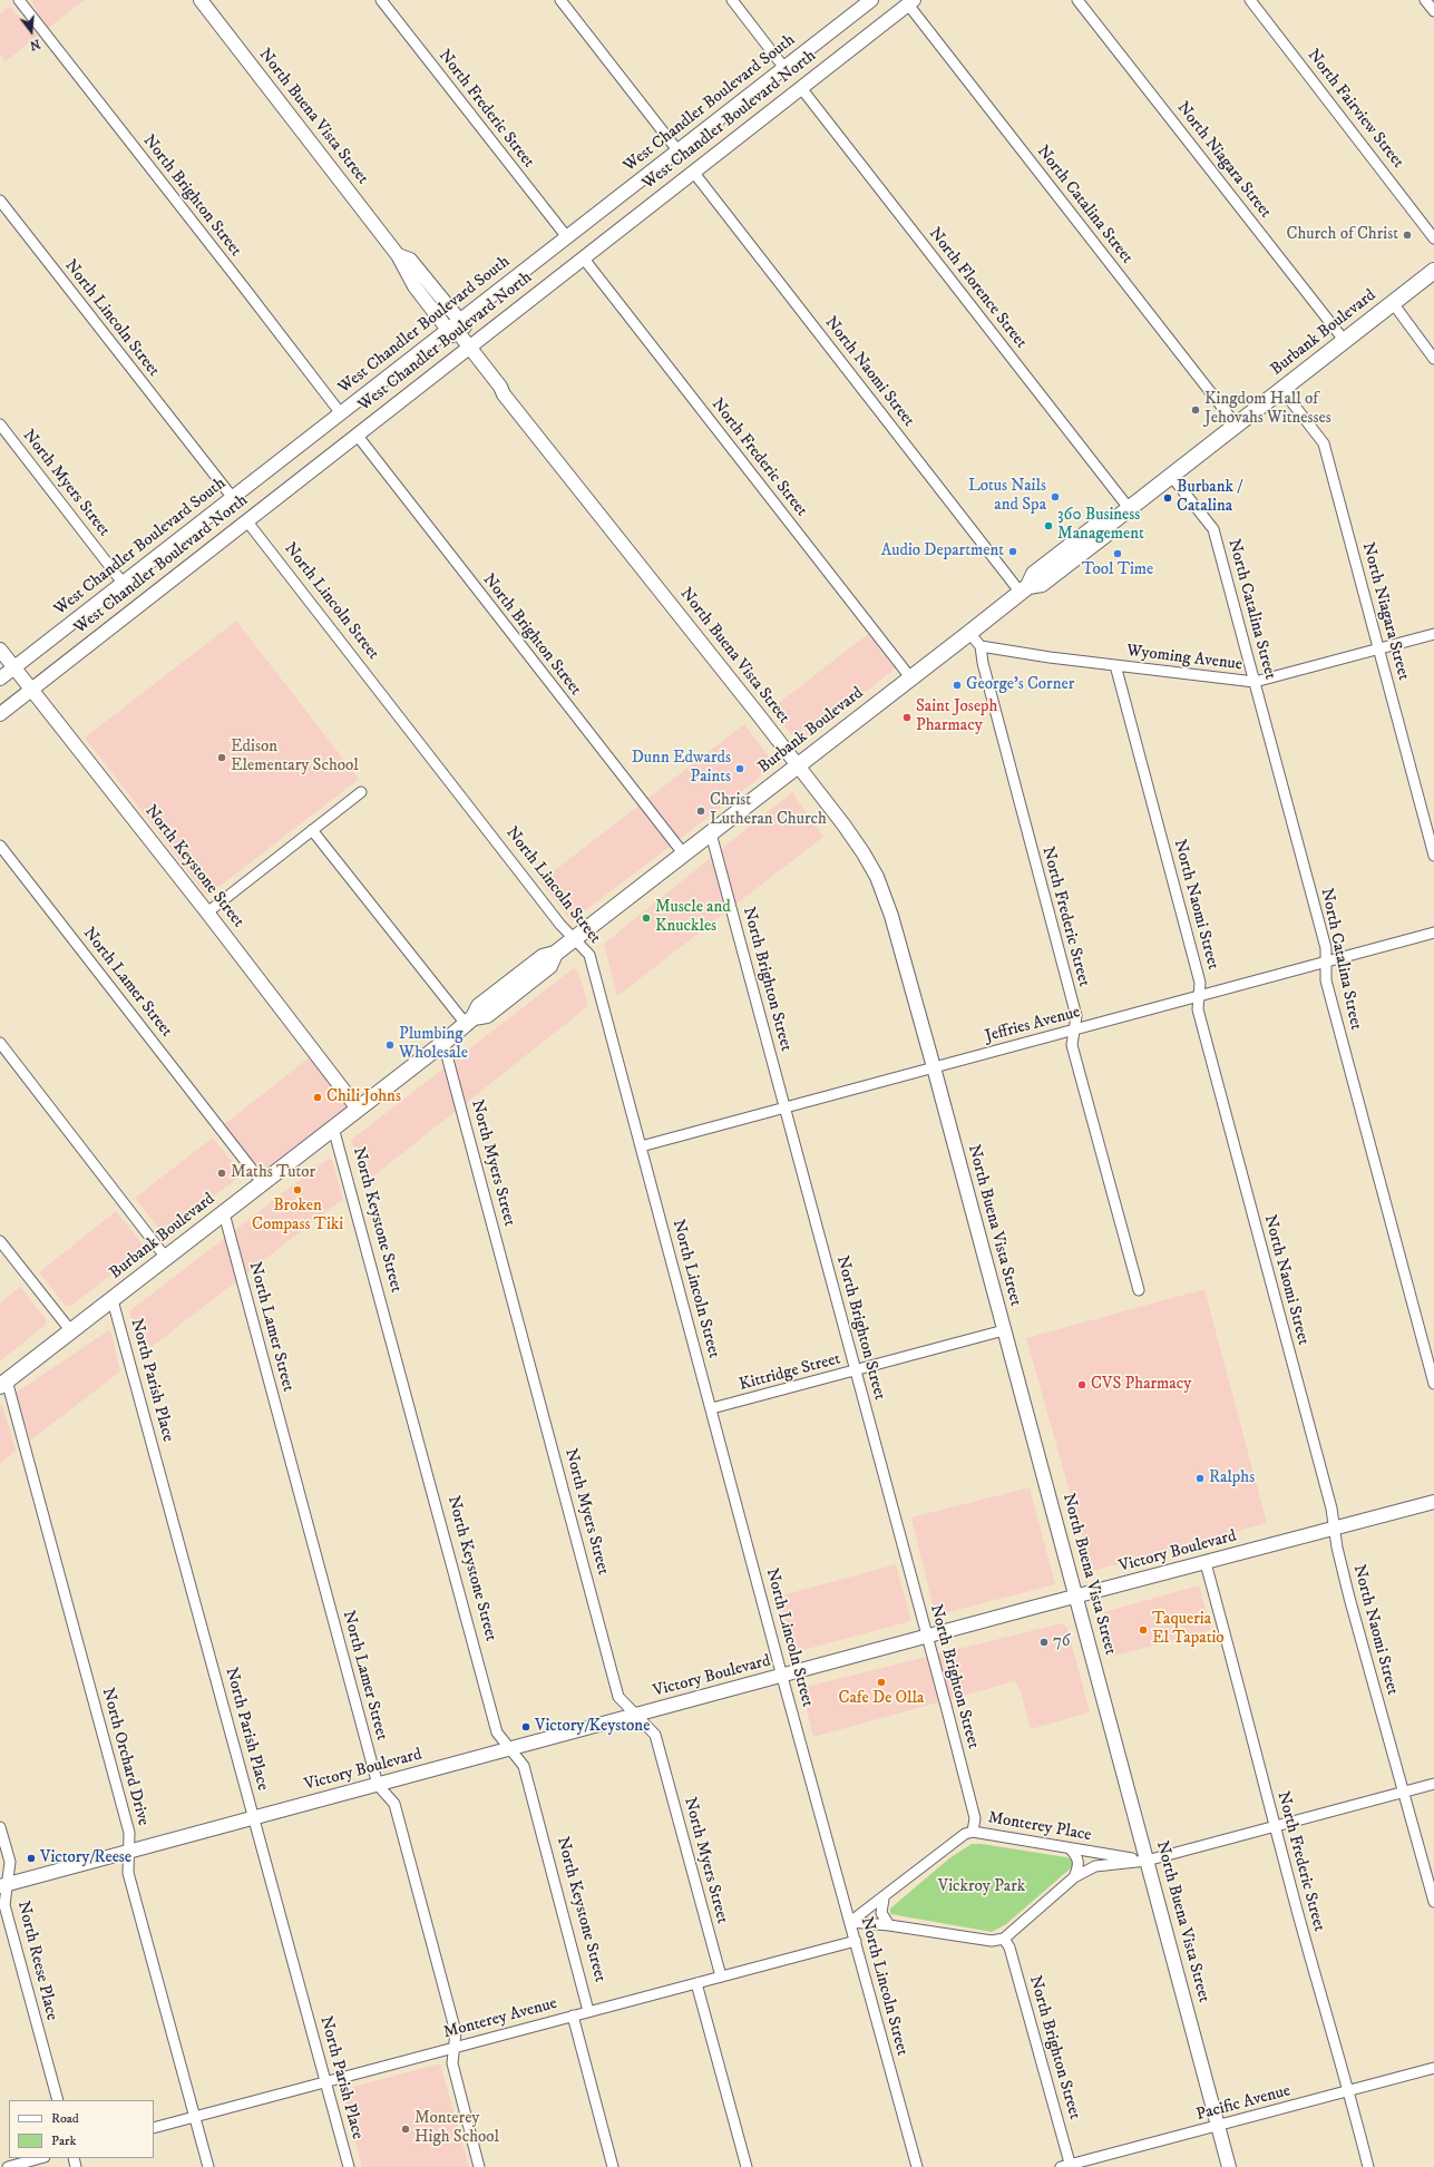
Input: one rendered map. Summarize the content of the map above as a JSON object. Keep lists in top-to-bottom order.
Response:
{
  "streets": {
    "main road": [
      "West Chandler Boulevard South",
      "North Buena Vista Street",
      "West Chandler Boulevard North",
      "Burbank Boulevard",
      "North Keystone Street",
      "Victory Boulevard"
    ],
    "street": [
      "North Frederic Street",
      "North Fairview Street",
      "North Niagara Street",
      "North Brighton Street",
      "North Catalina Street",
      "North Florence Street",
      "North Lincoln Street",
      "North Naomi Street",
      "North Myers Street",
      "Wyoming Avenue",
      "North Lamer Street",
      "Jeffries Avenue",
      "Kittridge Street",
      "North Parish Place",
      "North Orchard Drive",
      "Monterey Place",
      "North Reese Place",
      "Monterey Avenue",
      "Pacific Avenue"
    ]
  },
  "crossings": [
    ["West Chandler Boulevard South", "North Frederic Street"],
    ["West Chandler Boulevard South", "North Buena Vista Street"],
    ["West Chandler Boulevard South", "North Brighton Street"],
    ["West Chandler Boulevard South", "North Lincoln Street"],
    ["West Chandler Boulevard South", "North Myers Street"],
    ["West Chandler Boulevard South", "North Keystone Street"],
    ["North Frederic Street", "West Chandler Boulevard North"],
    ["North Frederic Street", "Burbank Boulevard"],
    ["North Frederic Street", "Wyoming Avenue"],
    ["North Frederic Street", "Jeffries Avenue"],
    ["North Frederic Street", "Victory Boulevard"],
    ["North Frederic Street", "Pacific Avenue"],
    ["North Buena Vista Street", "West Chandler Boulevard North"],
    ["North Buena Vista Street", "Burbank Boulevard"],
    ["North Buena Vista Street", "Jeffries Avenue"],
    ["North Buena Vista Street", "Kittridge Street"],
    ["North Buena Vista Street", "Victory Boulevard"],
    ["North Buena Vista Street", "Monterey Place"],
    ["North Buena Vista Street", "Pacific Avenue"],
    ["West Chandler Boulevard North", "North Brighton Street"],
    ["West Chandler Boulevard North", "North Catalina Street"],
    ["West Chandler Boulevard North", "North Florence Street"],
    ["West Chandler Boulevard North", "North Lincoln Street"],
    ["West Chandler Boulevard North", "North Naomi Street"],
    ["West Chandler Boulevard North", "North Keystone Street"],
    ["North Niagara Street", "Burbank Boulevard"],
    ["North Niagara Street", "Wyoming Avenue"],
    ["North Brighton Street", "Burbank Boulevard"],
    ["North Brighton Street", "Jeffries Avenue"],
    ["North Brighton Street", "Kittridge Street"],
    ["North Brighton Street", "Victory Boulevard"],
    ["North Brighton Street", "Monterey Place"],
    ["North Brighton Street", "Pacific Avenue"],
    ["North Catalina Street", "Burbank Boulevard"],
    ["North Catalina Street", "Wyoming Avenue"],
    ["North Catalina Street", "Jeffries Avenue"],
    ["North Florence Street", "Burbank Boulevard"],
    ["North Lincoln Street", "Burbank Boulevard"],
    ["North Lincoln Street", "Jeffries Avenue"],
    ["North Lincoln Street", "Kittridge Street"],
    ["North Lincoln Street", "Victory Boulevard"],
    ["North Lincoln Street", "Monterey Place"],
    ["North Lincoln Street", "Monterey Avenue"],
    ["Burbank Boulevard", "North Naomi Street"],
    ["Burbank Boulevard", "North Myers Street"],
    ["Burbank Boulevard", "North Keystone Street"],
    ["Burbank Boulevard", "North Lamer Street"],
    ["Burbank Boulevard", "North Parish Place"],
    ["Burbank Boulevard", "North Orchard Drive"],
    ["North Naomi Street", "Wyoming Avenue"],
    ["North Naomi Street", "Jeffries Avenue"],
    ["North Naomi Street", "Victory Boulevard"],
    ["North Myers Street", "Victory Boulevard"],
    ["North Myers Street", "Monterey Avenue"],
    ["North Keystone Street", "Victory Boulevard"],
    ["North Keystone Street", "Monterey Avenue"],
    ["North Lamer Street", "Victory Boulevard"],
    ["North Lamer Street", "Monterey Avenue"],
    ["North Parish Place", "Victory Boulevard"],
    ["North Parish Place", "Monterey Avenue"],
    ["Victory Boulevard", "North Orchard Drive"],
    ["Victory Boulevard", "North Reese Place"],
    ["North Orchard Drive", "Monterey Avenue"]
  ],
  "parks": ["Vickroy Park"],
  "places": [
    "Church of Christ",
    "Kingdom Hall of Jehovahs Witnesses",
    "Lotus Nails and Spa",
    "Burbank / Catalina",
    "360 Business Management",
    "Audio Department",
    "Tool Time",
    "George's Corner",
    "Saint Joseph Pharmacy",
    "Edison Elementary School",
    "Dunn Edwards Paints",
    "Christ Lutheran Church",
    "Muscle and Knuckles",
    "Plumbing Wholesale",
    "Chili Johns",
    "Maths Tutor",
    "Broken Compass Tiki",
    "CVS Pharmacy",
    "Ralphs",
    "Taqueria El Tapatio",
    "76",
    "Cafe De Olla",
    "Victory/Keystone",
    "Victory/Reese",
    "Monterey High School"
  ],
  "legend": ["Road", "Park"],
  "north": "bottom"
}
